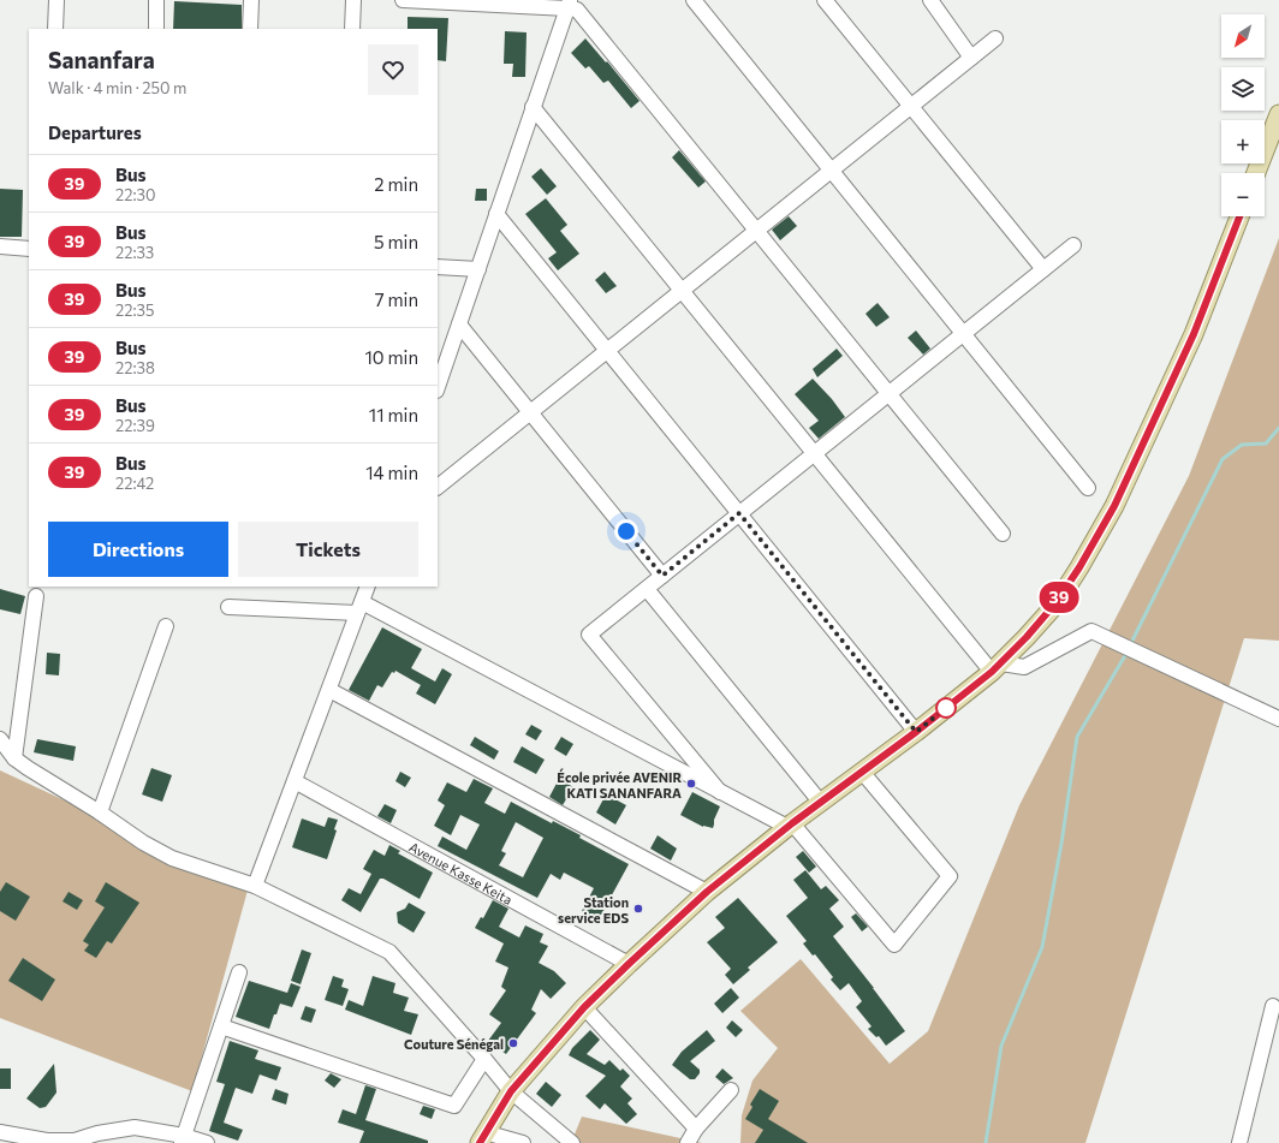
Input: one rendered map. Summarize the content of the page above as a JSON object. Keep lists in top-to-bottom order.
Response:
{
  "streets": {
    "street": ["Avenue Kasse Keita"]
  },
  "places": ["École privée AVENIR KATI SANANFARA", "Station service EDS", "Couture Sénégal"],
  "lines": ["bus line 39"],
  "north": "bottom left",
  "page": {
    "on_map": "39",
    "map_buttons": ["+", "−"],
    "heading": [
      ["Sananfara", "Walk · 4 min · 250 m"],
      "Departures"
    ],
    "list": [
      {
        "mark": "39",
        "name": "Bus",
        "note": "22:30",
        "value": "2 min"
      },
      {
        "mark": "39",
        "name": "Bus",
        "note": "22:33",
        "value": "5 min"
      },
      {
        "mark": "39",
        "name": "Bus",
        "note": "22:35",
        "value": "7 min"
      },
      {
        "mark": "39",
        "name": "Bus",
        "note": "22:38",
        "value": "10 min"
      },
      {
        "mark": "39",
        "name": "Bus",
        "note": "22:39",
        "value": "11 min"
      },
      {
        "mark": "39",
        "name": "Bus",
        "note": "22:42",
        "value": "14 min"
      }
    ],
    "buttons": ["Directions", "Tickets"]
  }
}
